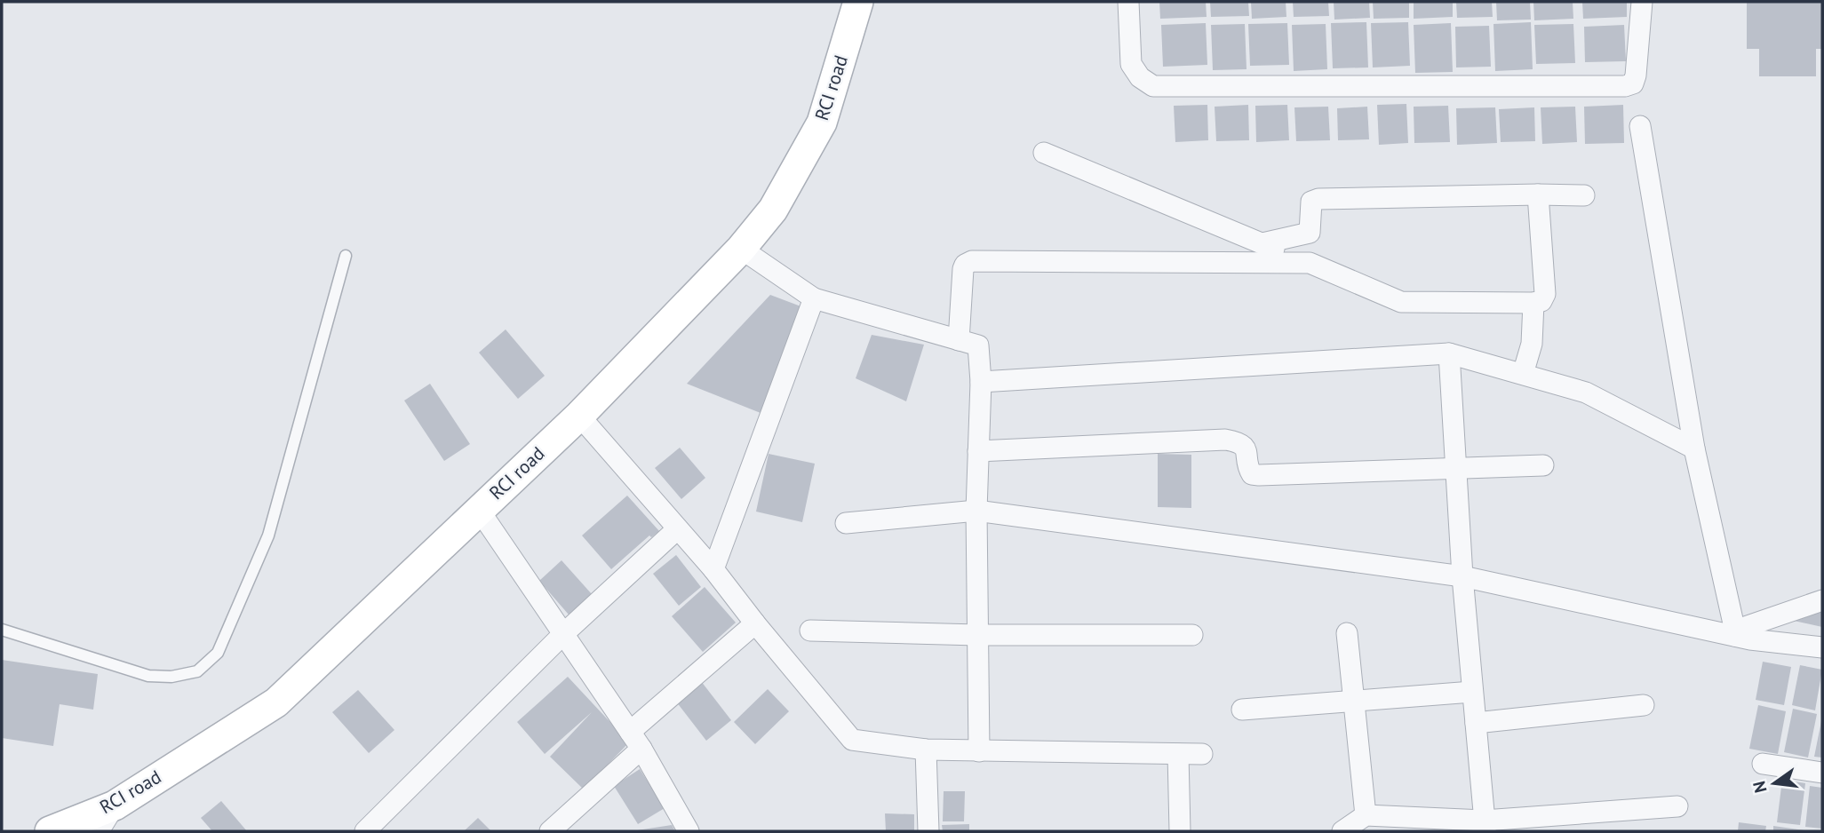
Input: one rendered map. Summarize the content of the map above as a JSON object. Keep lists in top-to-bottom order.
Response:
{
  "streets": {
    "street": ["RCI road"]
  },
  "north": "left"
}
